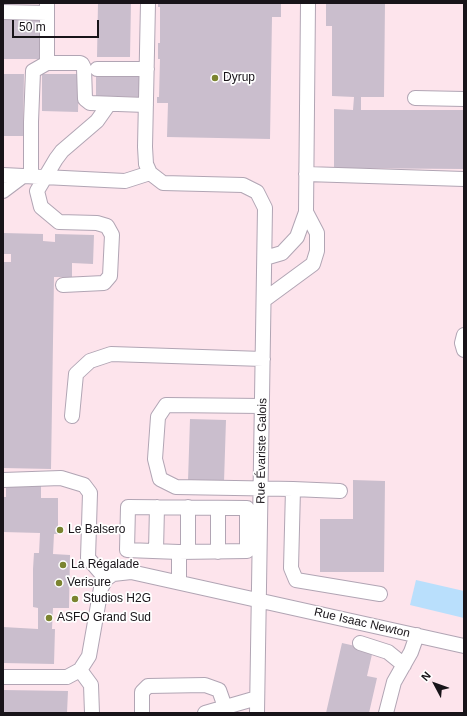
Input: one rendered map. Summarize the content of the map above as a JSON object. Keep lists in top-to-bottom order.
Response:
{
  "streets": {
    "street": ["Rue Évariste Galois", "Rue Isaac Newton"]
  },
  "crossings": [
    ["Rue Évariste Galois", "Rue Isaac Newton"]
  ],
  "places": [
    "Dyrup",
    "Le Balsero",
    "La Régalade",
    "Verisure",
    "Studios H2G",
    "ASFO Grand Sud"
  ],
  "scale_bar": "50 m",
  "north": "top left"
}
